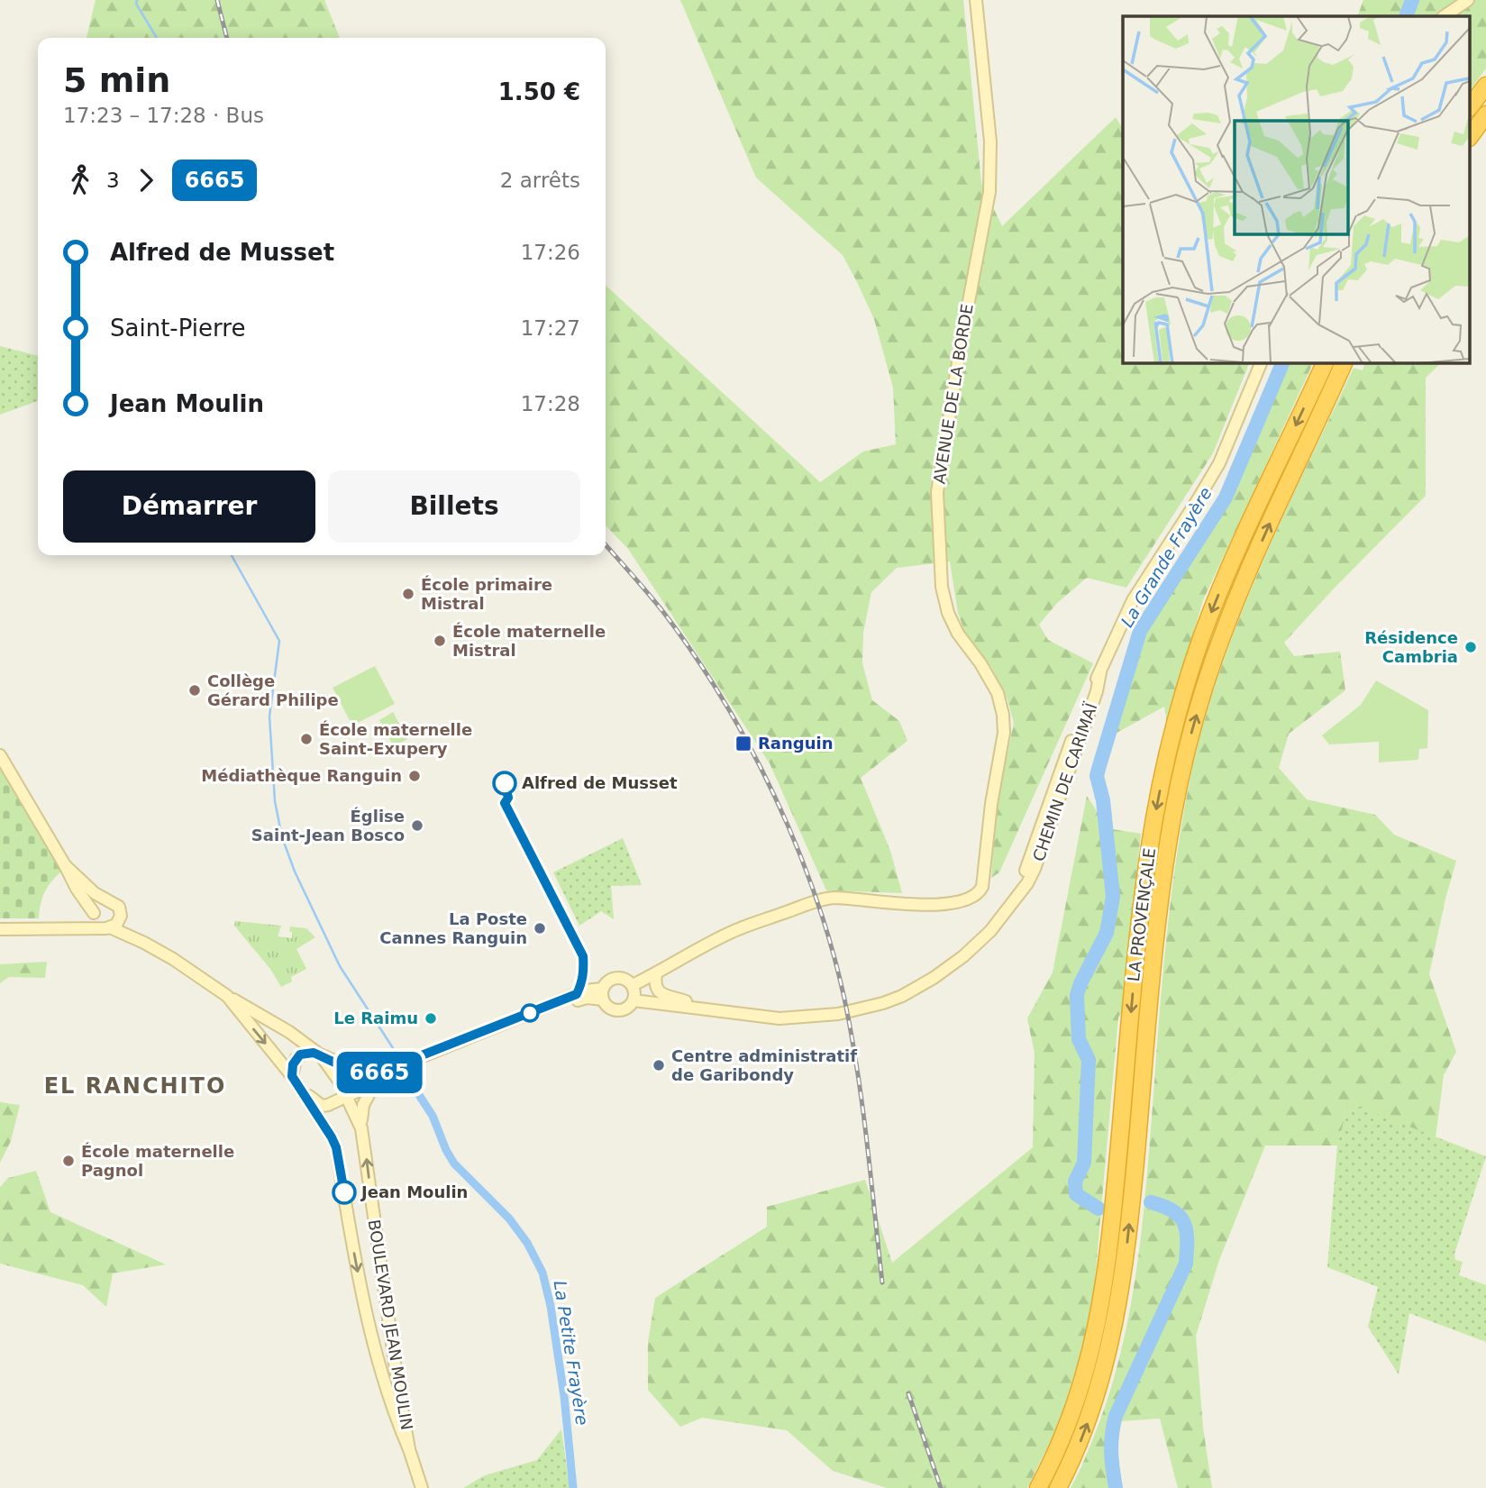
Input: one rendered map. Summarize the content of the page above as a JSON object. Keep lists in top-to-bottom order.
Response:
{
  "streets": {
    "highway": ["LA PROVENÇALE"],
    "street": ["AVENUE DE LA BORDE", "CHEMIN DE CARIMAÏ", "BOULEVARD JEAN MOULIN"]
  },
  "crossings": [
    ["AVENUE DE LA BORDE", "CHEMIN DE CARIMAÏ"]
  ],
  "districts": ["EL RANCHITO"],
  "water": ["La Grande Frayère", "La Petite Frayère"],
  "places": {
    "other": [
      "École primaire Mistral",
      "École maternelle Mistral",
      "Résidence Cambria",
      "Collège Gérard Philipe",
      "École maternelle Saint-Exupery",
      "Médiathèque Ranguin",
      "Alfred de Musset",
      "Église Saint-Jean Bosco",
      "La Poste Cannes Ranguin",
      "Le Raimu",
      "Centre administratif de Garibondy",
      "École maternelle Pagnol",
      "Jean Moulin"
    ],
    "transit": ["Ranguin"]
  },
  "lines": ["bus line 6665"],
  "page": {
    "on_map": "6665",
    "heading": ["5 min", "17:23 – 17:28 · Bus", "1.50 €"],
    "legs": ["3", "6665", "2 arrêts"],
    "list": [
      {
        "name": "Alfred de Musset",
        "value": "17:26"
      },
      {
        "name": "Saint-Pierre",
        "value": "17:27"
      },
      {
        "name": "Jean Moulin",
        "value": "17:28"
      }
    ],
    "buttons": ["Démarrer", "Billets"]
  }
}
